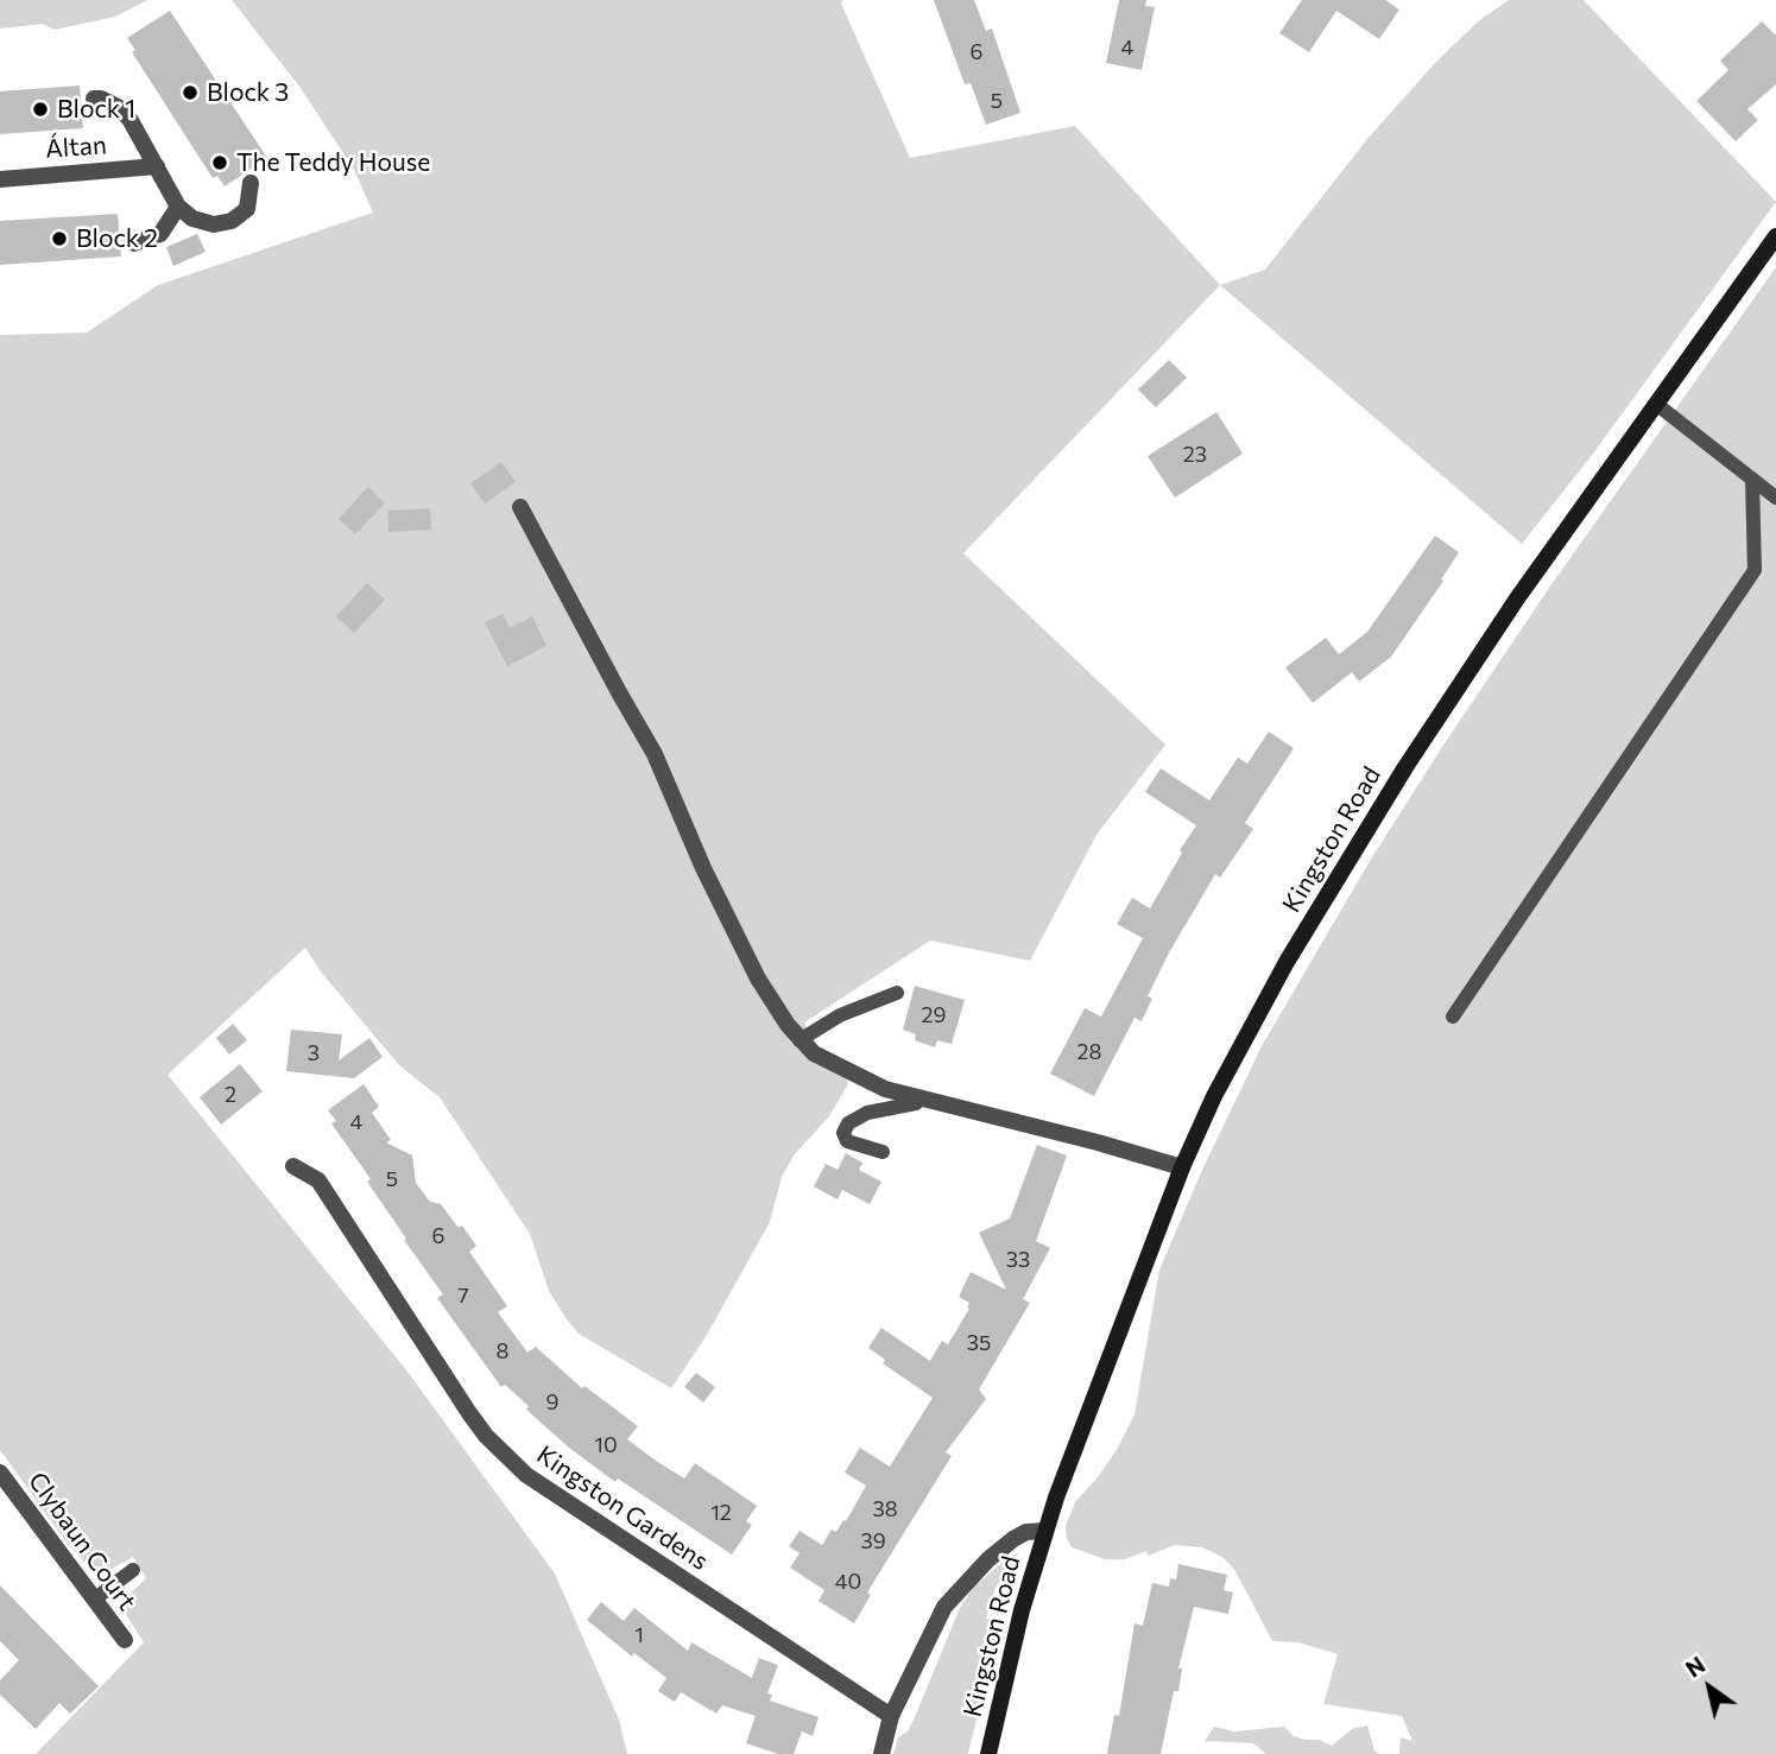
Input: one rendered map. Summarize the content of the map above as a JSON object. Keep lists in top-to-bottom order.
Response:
{
  "streets": {
    "main road": ["Kingston Road"],
    "street": ["Áltan", "Kingston Gardens", "Clybaun Court"]
  },
  "crossings": [
    ["Kingston Road", "Kingston Gardens"]
  ],
  "places": [
    "Block 3",
    "Block 1",
    "The Teddy House",
    "Block 2"
  ],
  "house_numbers": [
    "4",
    "6",
    "5",
    "23",
    "29",
    "28",
    "3",
    "2",
    "4",
    "5",
    "6",
    "33",
    "7",
    "35",
    "8",
    "9",
    "10",
    "38",
    "12",
    "39",
    "40",
    "1"
  ],
  "north": "top left"
}
